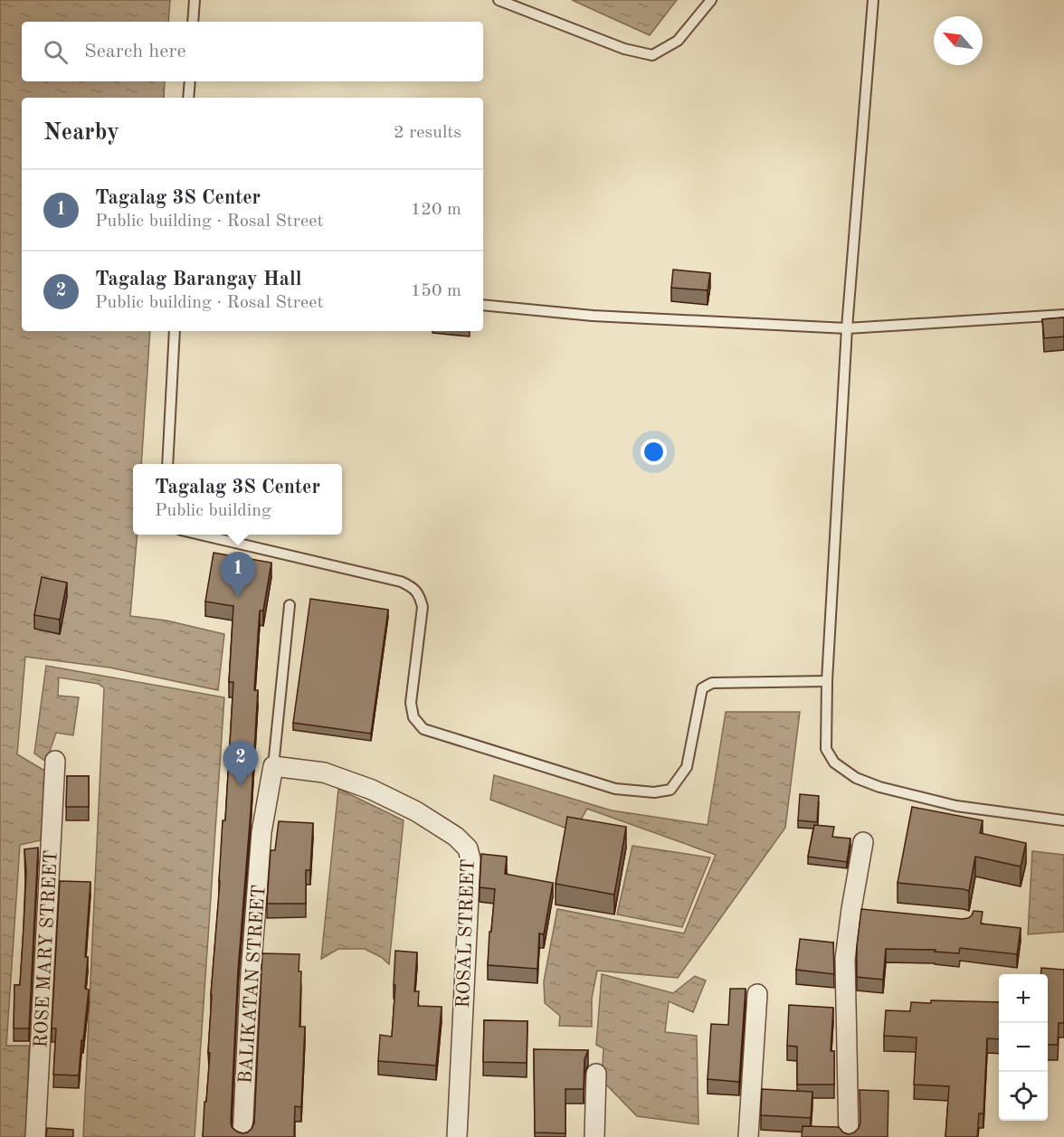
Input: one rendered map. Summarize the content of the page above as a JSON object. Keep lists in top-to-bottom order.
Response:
{
  "streets": {
    "street": ["ROSAL STREET", "ROSE MARY STREET", "BALIKATAN STREET"]
  },
  "crossings": [
    ["ROSAL STREET", "BALIKATAN STREET"]
  ],
  "north": "top left",
  "page": {
    "search": "Search here",
    "heading": ["Nearby", "2 results"],
    "list": [
      {
        "mark": "1",
        "name": "Tagalag 3S Center",
        "note": "Public building · Rosal Street",
        "value": "120 m"
      },
      {
        "mark": "2",
        "name": "Tagalag Barangay Hall",
        "note": "Public building · Rosal Street",
        "value": "150 m"
      }
    ],
    "popup": ["Tagalag 3S Center", "Public building"],
    "pins": ["1", "2"],
    "map_buttons": ["+", "−"]
  }
}
